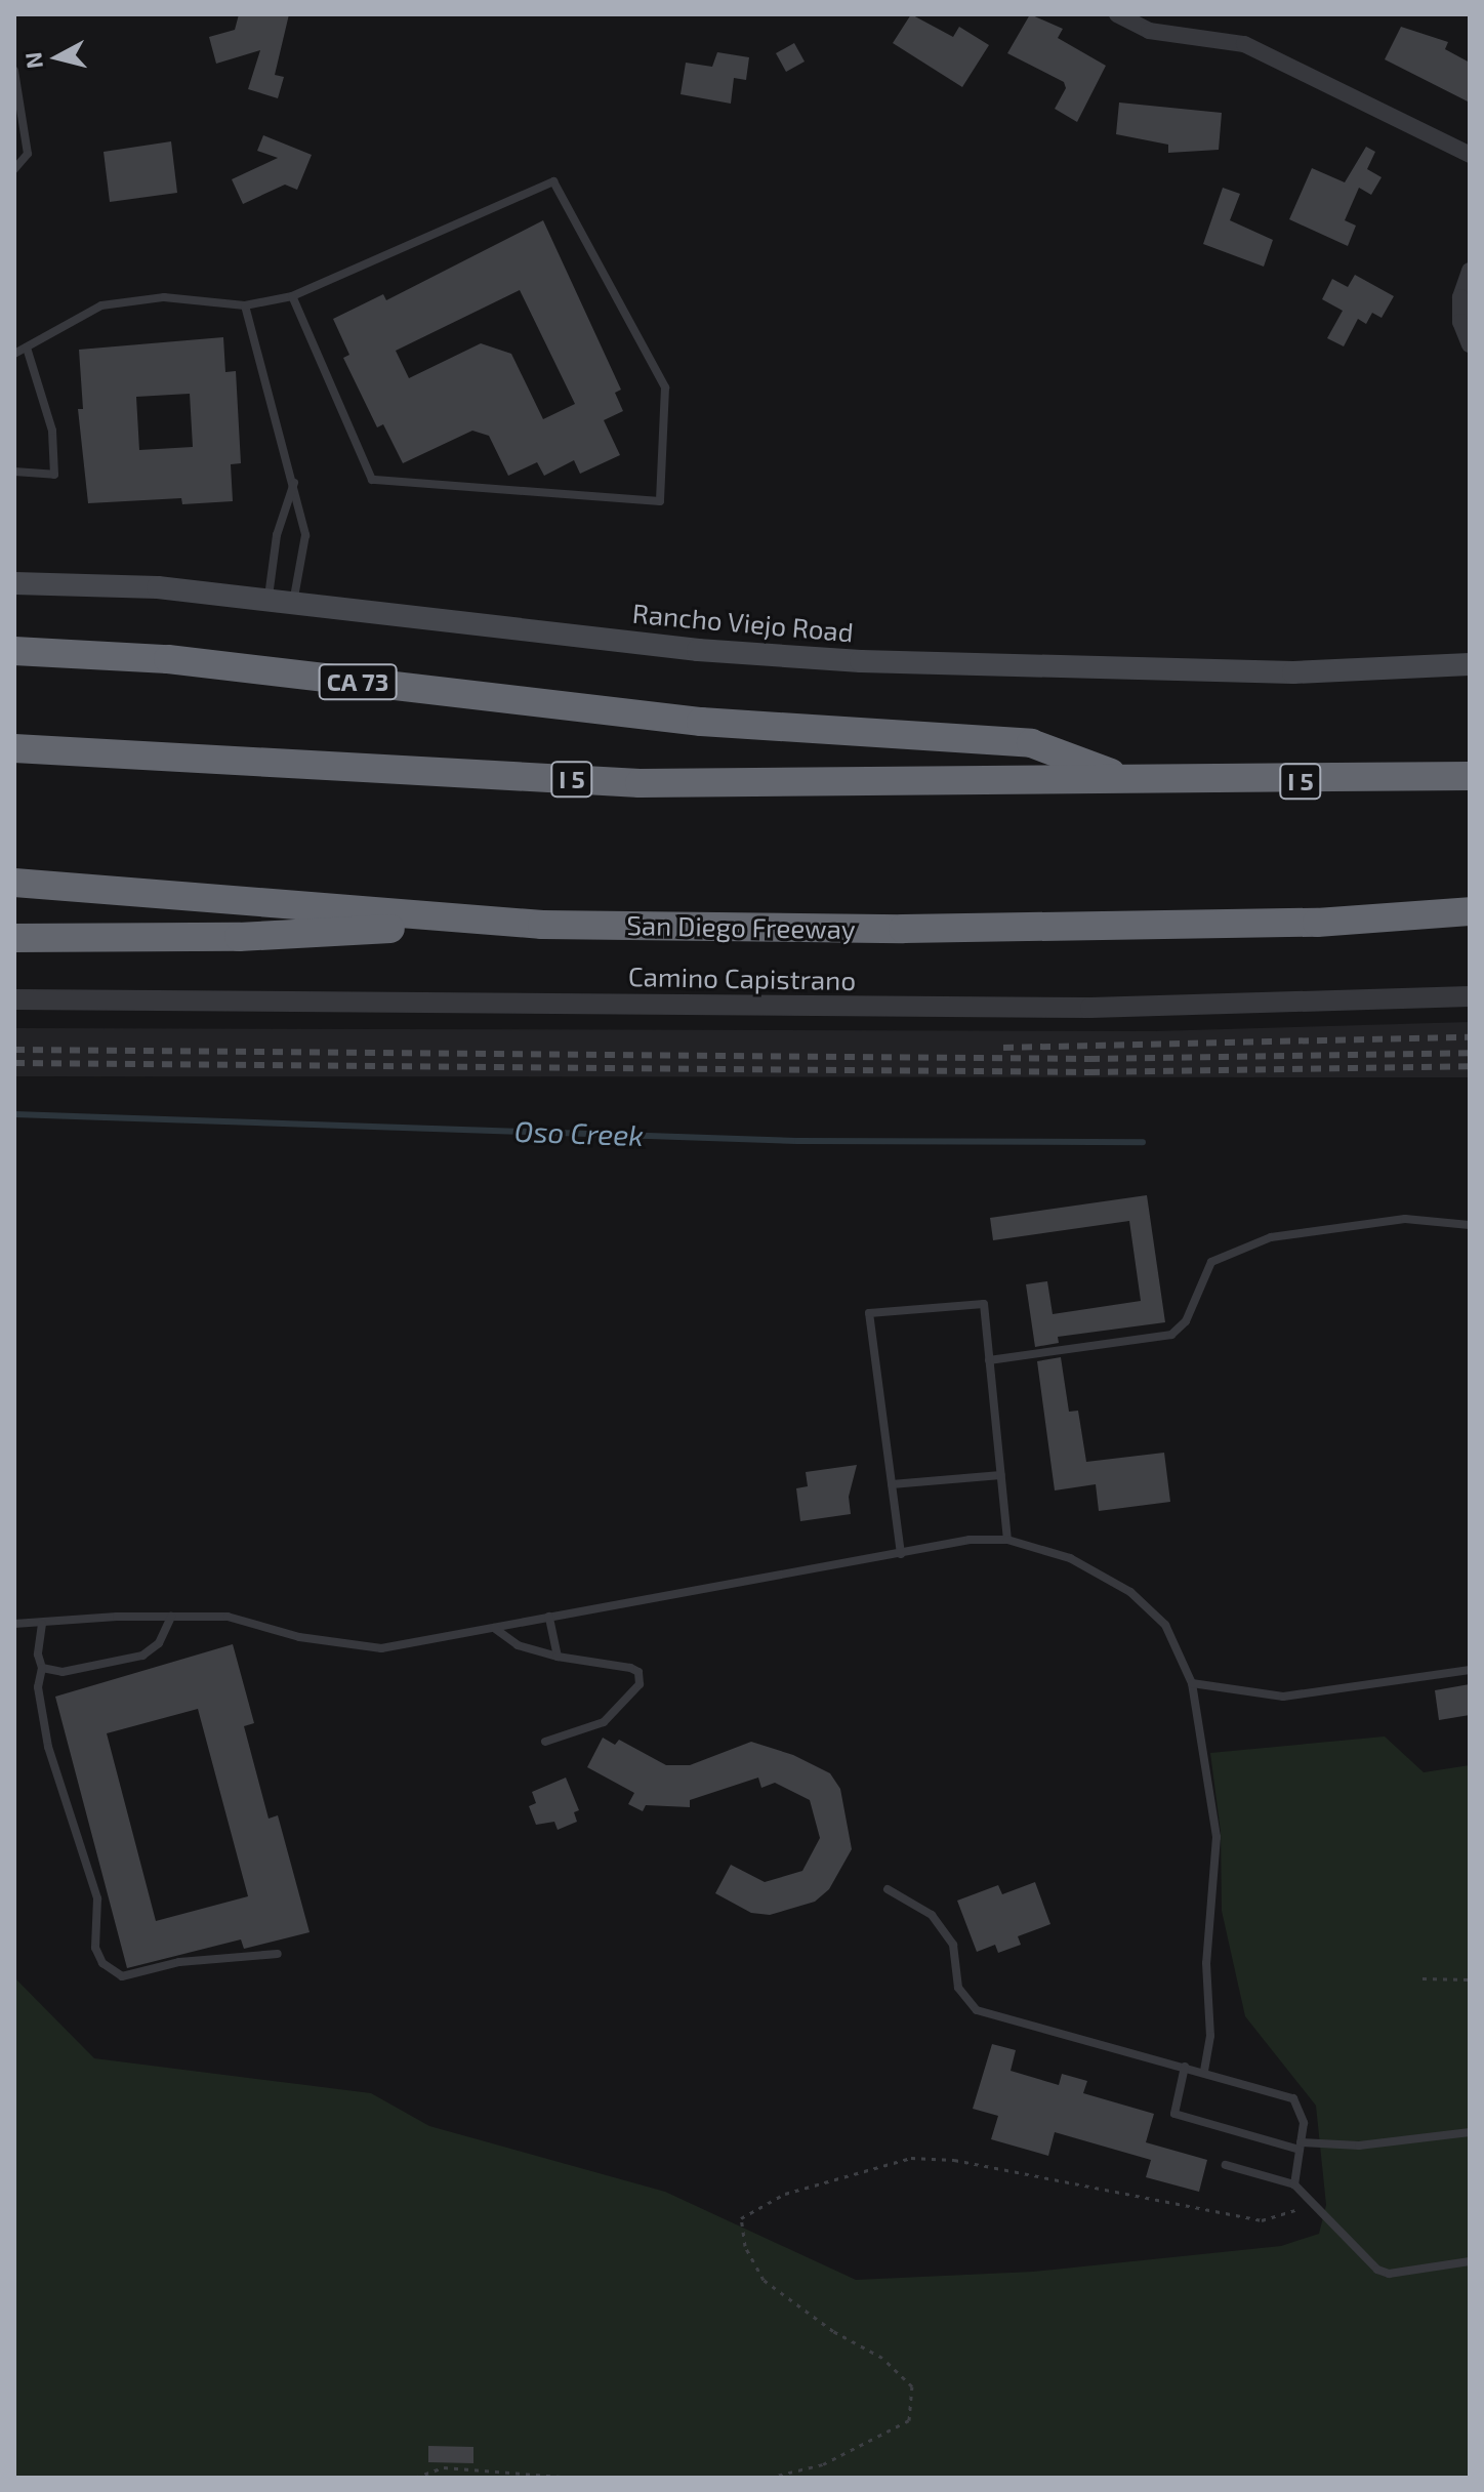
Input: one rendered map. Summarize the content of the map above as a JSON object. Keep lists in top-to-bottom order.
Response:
{
  "streets": {
    "highway": ["CA 73", "I 5", "San Diego Freeway"],
    "main road": ["Rancho Viejo Road"],
    "street": ["Camino Capistrano"]
  },
  "crossings": [
    ["CA 73", "I 5"]
  ],
  "water": ["Oso Creek"],
  "north": "left"
}
